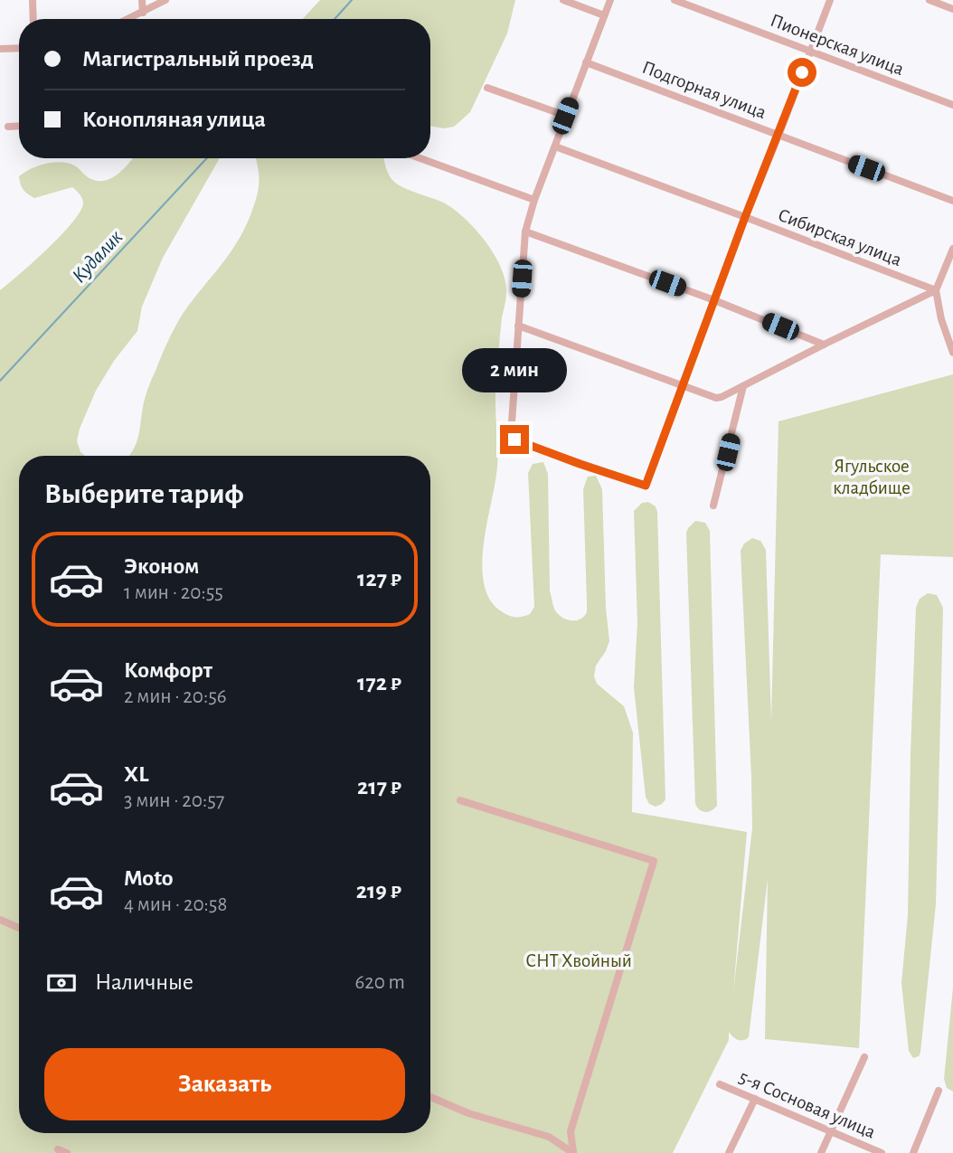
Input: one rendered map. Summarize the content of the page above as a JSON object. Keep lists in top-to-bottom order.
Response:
{
  "streets": {
    "street": [
      "Пионерская улица",
      "Подгорная улица",
      "Сибирская улица",
      "5-я Сосновая улица"
    ]
  },
  "water": ["Кудалик"],
  "parks": ["Ягульское кладбище", "СНТ Хвойный"],
  "page": {
    "banner": ["Магистральный проезд", "Конопляная улица"],
    "bubble": "2 мин",
    "heading": "Выберите тариф",
    "list": [
      {
        "name": "Эконом",
        "note": "1 мин · 20:55",
        "value": "127 ₽"
      },
      {
        "name": "Комфорт",
        "note": "2 мин · 20:56",
        "value": "172 ₽"
      },
      {
        "name": "XL",
        "note": "3 мин · 20:57",
        "value": "217 ₽"
      },
      {
        "name": "Moto",
        "note": "4 мин · 20:58",
        "value": "219 ₽"
      }
    ],
    "pay": ["Наличные", "620 m"],
    "buttons": "Заказать"
  }
}
